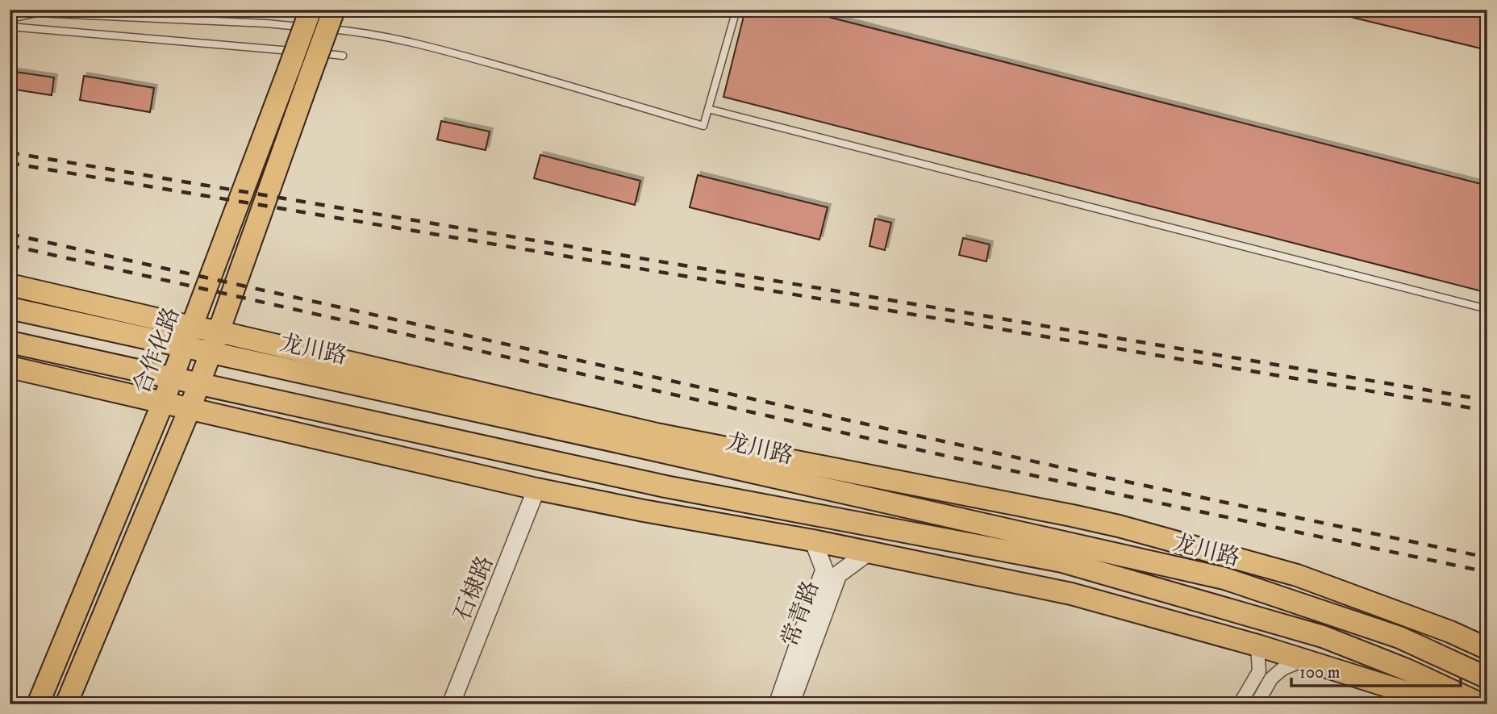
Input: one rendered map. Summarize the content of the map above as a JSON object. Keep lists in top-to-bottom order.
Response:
{
  "streets": {
    "main road": ["龙川路", "合作化路"],
    "street": ["石棣路", "常青路"]
  },
  "crossings": [
    ["龙川路", "合作化路"]
  ],
  "scale_bar": "100 m"
}
